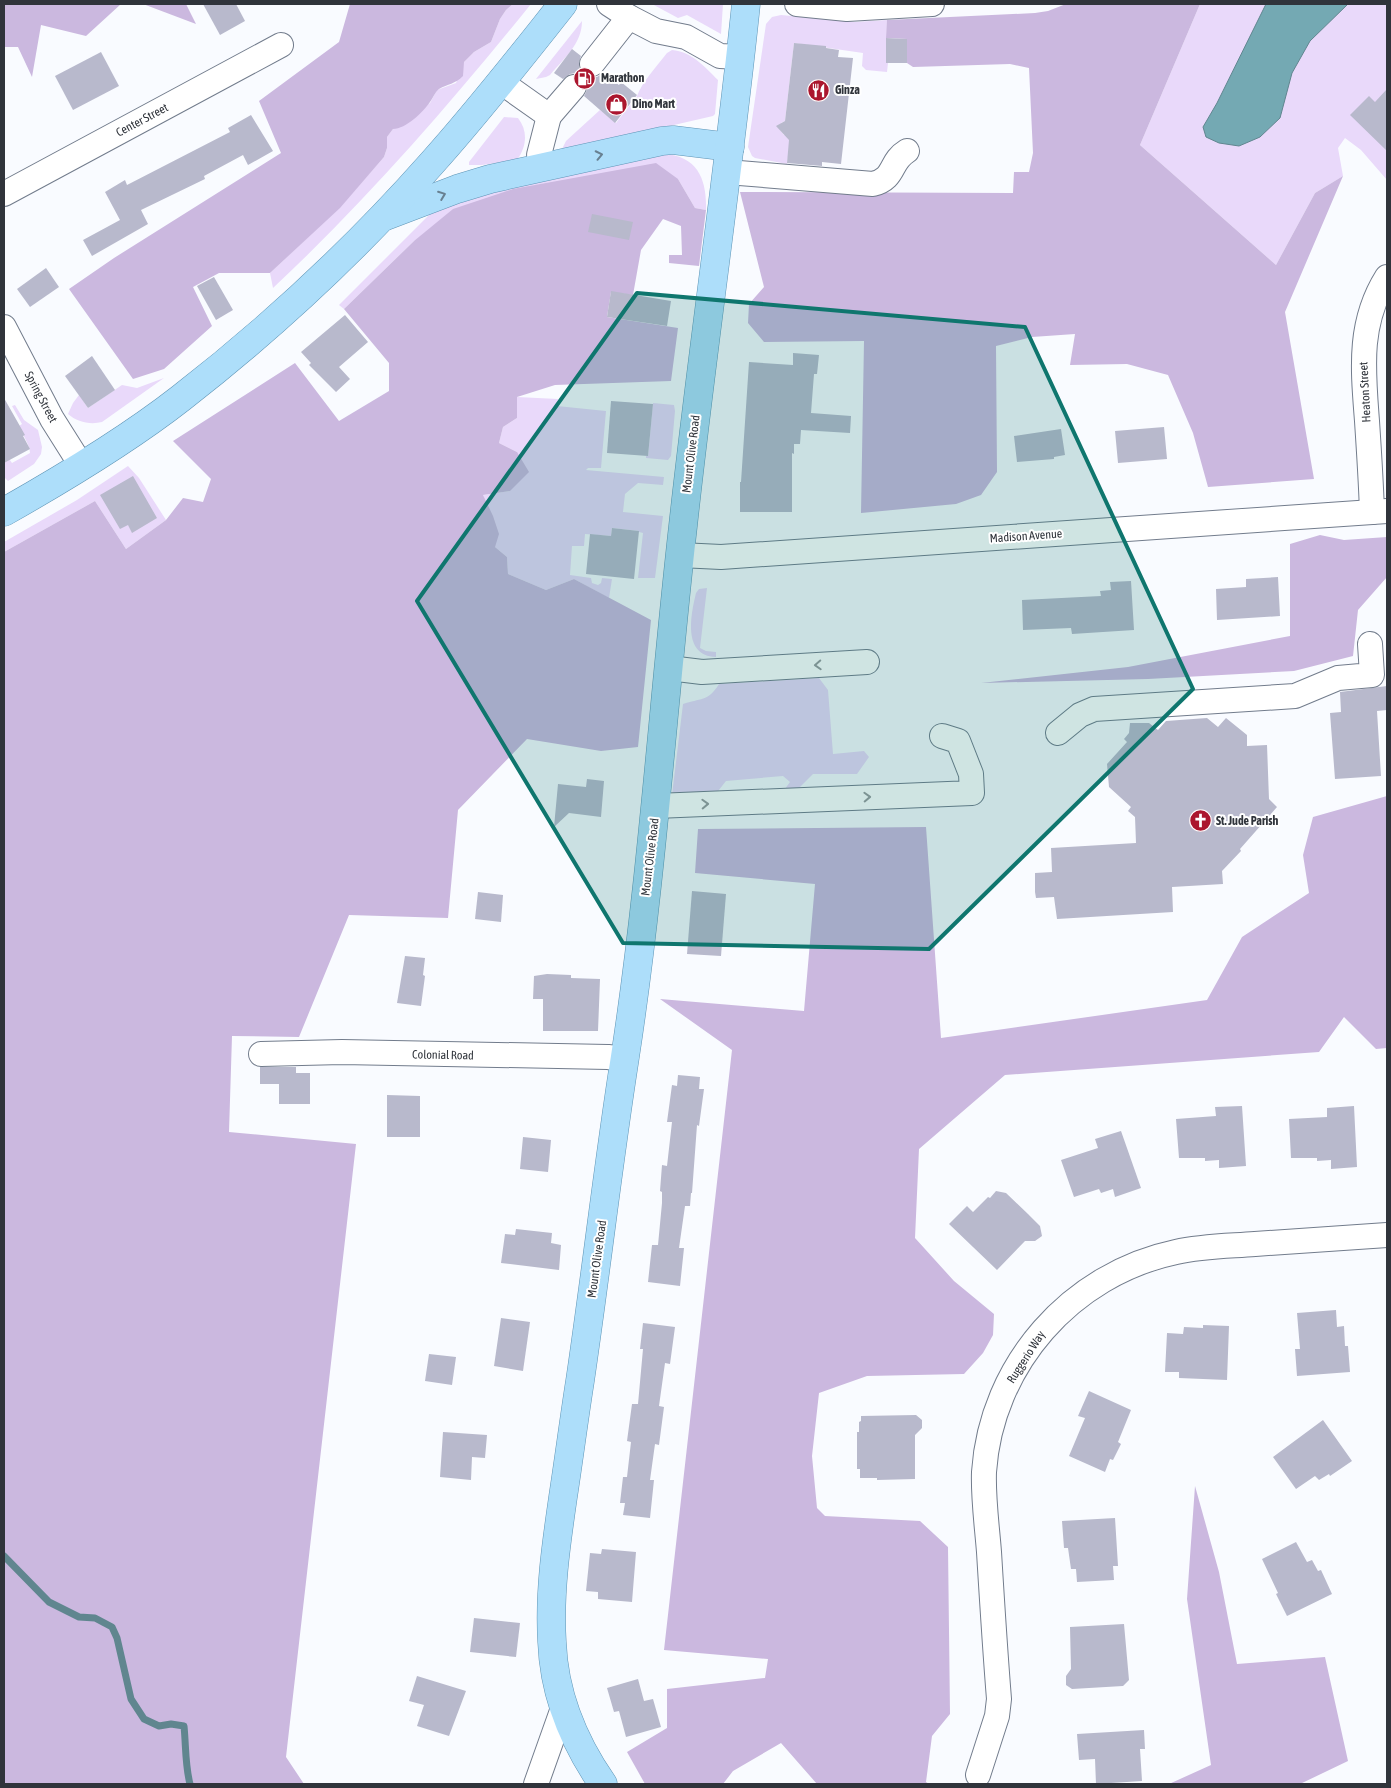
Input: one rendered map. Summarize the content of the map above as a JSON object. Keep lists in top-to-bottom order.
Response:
{
  "streets": {
    "main road": ["Mount Olive Road"],
    "street": [
      "Center Street",
      "Heaton Street",
      "Spring Street",
      "Madison Avenue",
      "Colonial Road",
      "Ruggerio Way"
    ]
  },
  "crossings": [
    ["Heaton Street", "Madison Avenue"],
    ["Mount Olive Road", "Madison Avenue"],
    ["Mount Olive Road", "Colonial Road"]
  ],
  "places": {
    "fuel station": ["Marathon"],
    "restaurant": ["Ginza"],
    "shop": ["Dino Mart"],
    "church": ["St. Jude Parish"]
  }
}
